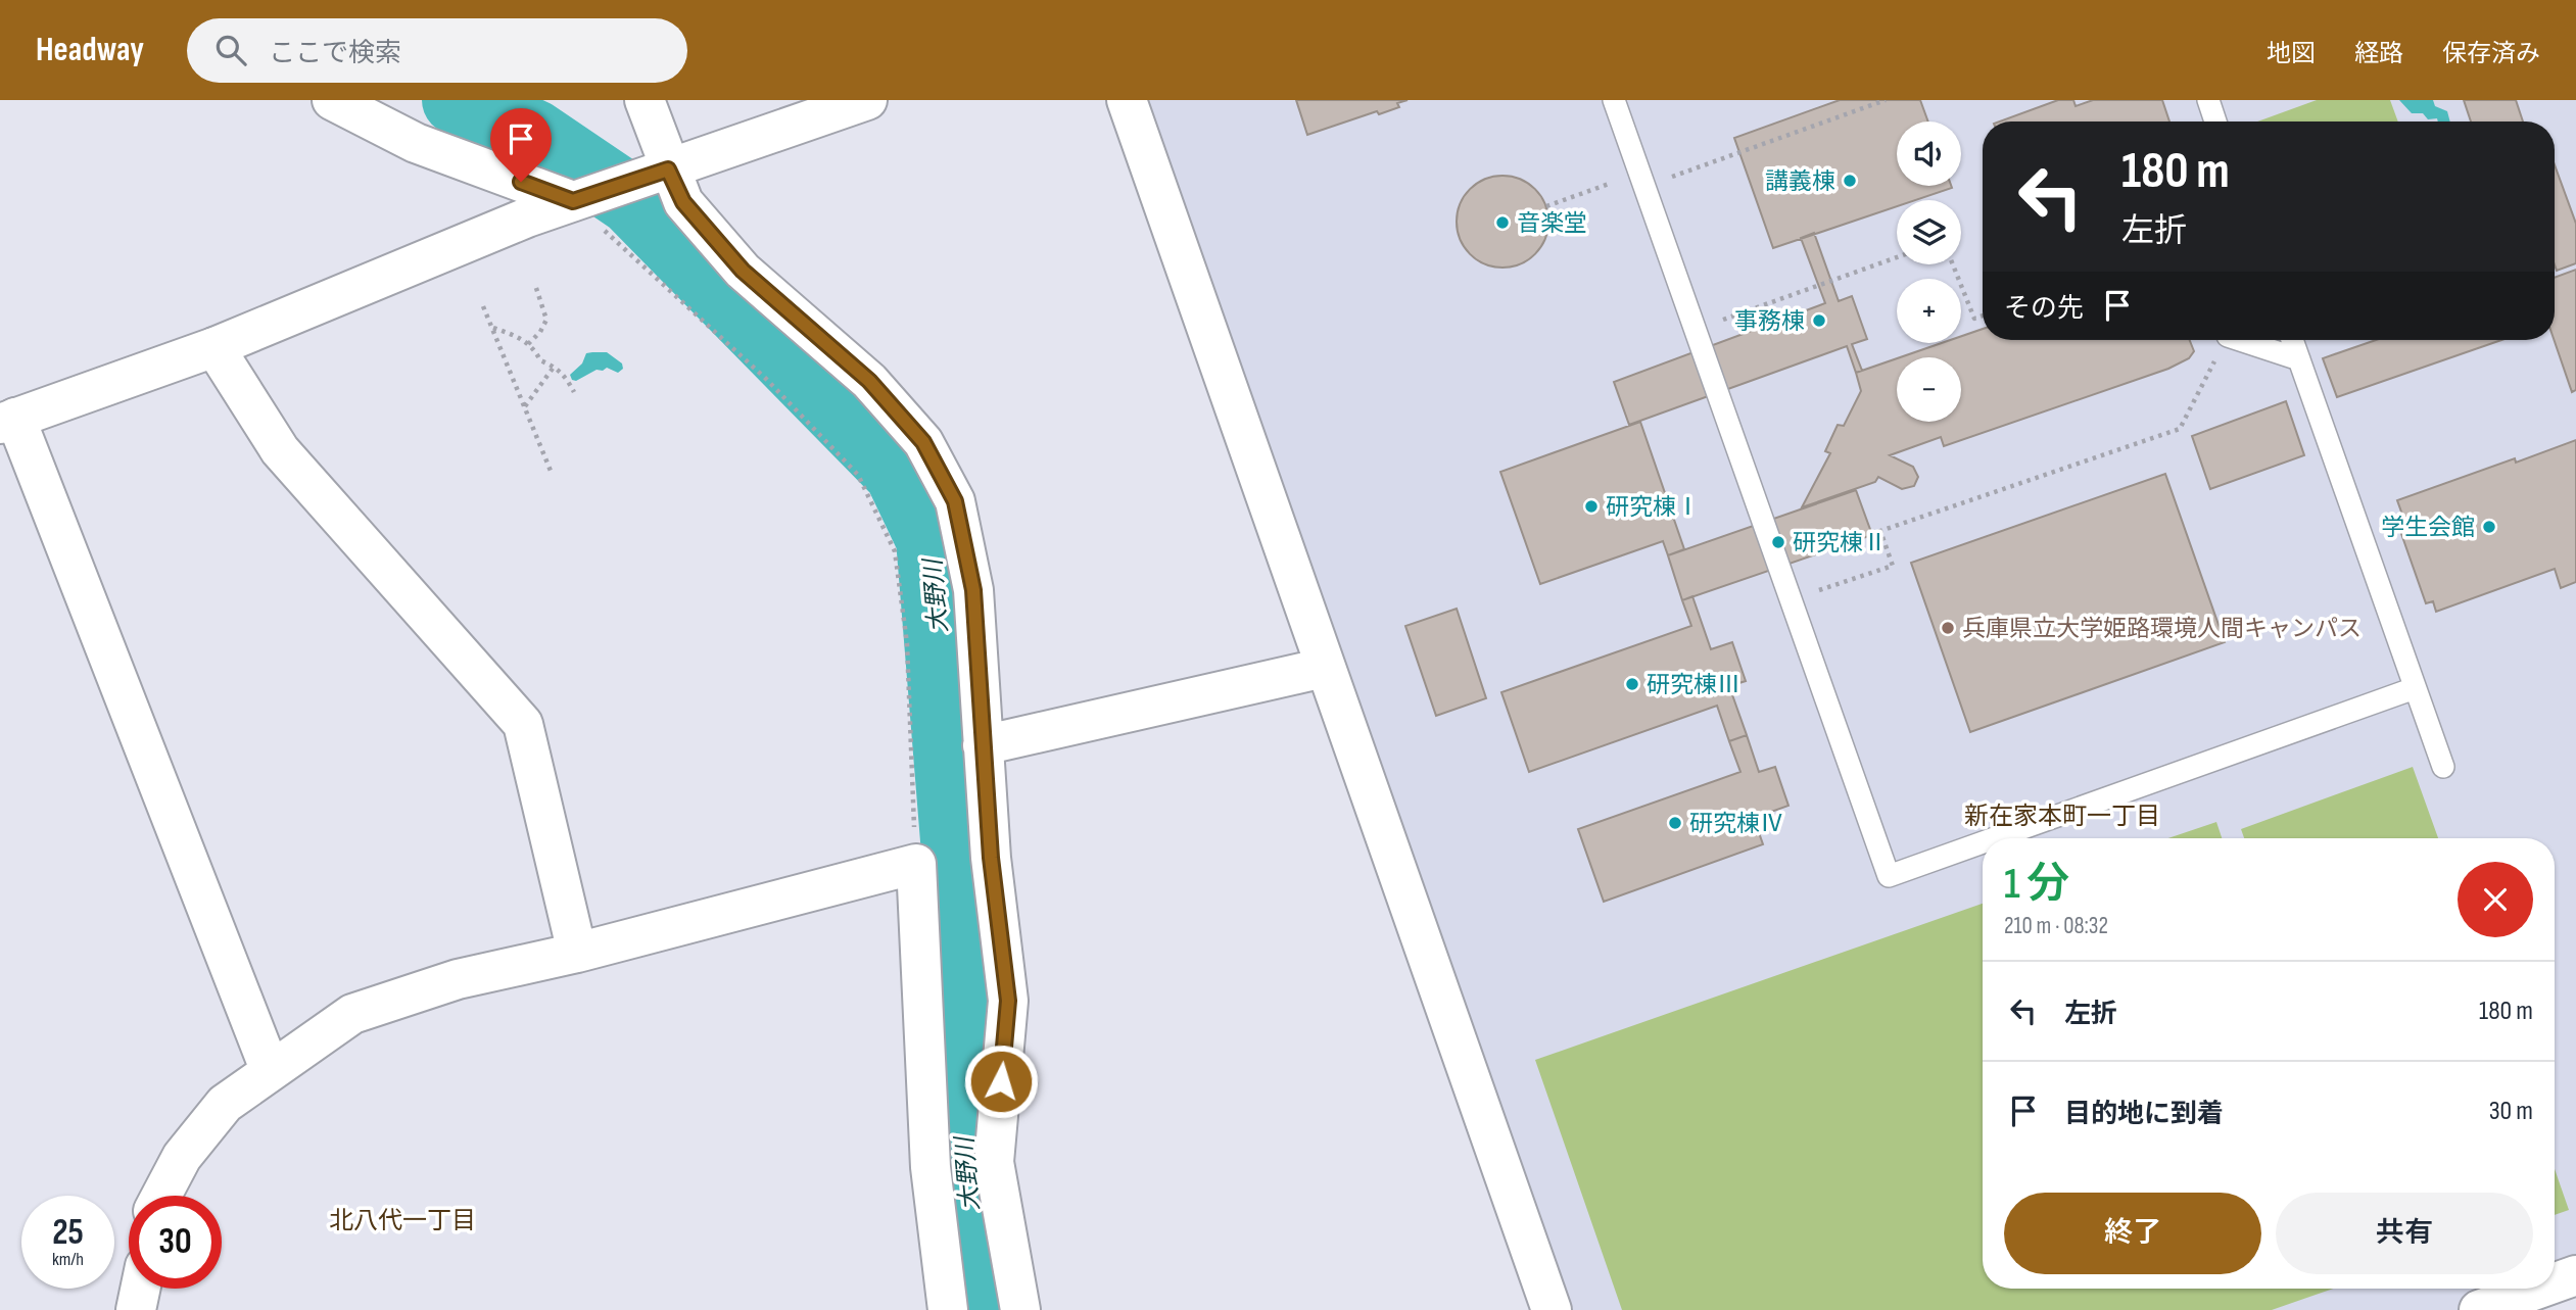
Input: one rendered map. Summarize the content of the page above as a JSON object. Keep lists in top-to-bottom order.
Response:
{
  "districts": ["新在家本町一丁目", "北八代一丁目"],
  "water": ["大野川"],
  "places": [
    "講義棟",
    "音楽堂",
    "事務棟",
    "研究棟Ⅰ",
    "学生会館",
    "研究棟Ⅱ",
    "兵庫県立大学姫路環境人間キャンパス",
    "研究棟Ⅲ",
    "研究棟Ⅳ"
  ],
  "page": {
    "header": "Headway",
    "search": "ここで検索",
    "nav": ["地図", "経路", "保存済み"],
    "map_buttons": ["+", "−"],
    "turn": ["180 m", "左折"],
    "then": "その先",
    "heading": ["1 分", "210 m · 08:32"],
    "list": [
      {
        "name": "左折",
        "value": "180 m"
      },
      {
        "name": "目的地に到着",
        "value": "30 m"
      }
    ],
    "buttons": ["終了", "共有"],
    "speed": "25 km/h",
    "limit": "30"
  }
}
